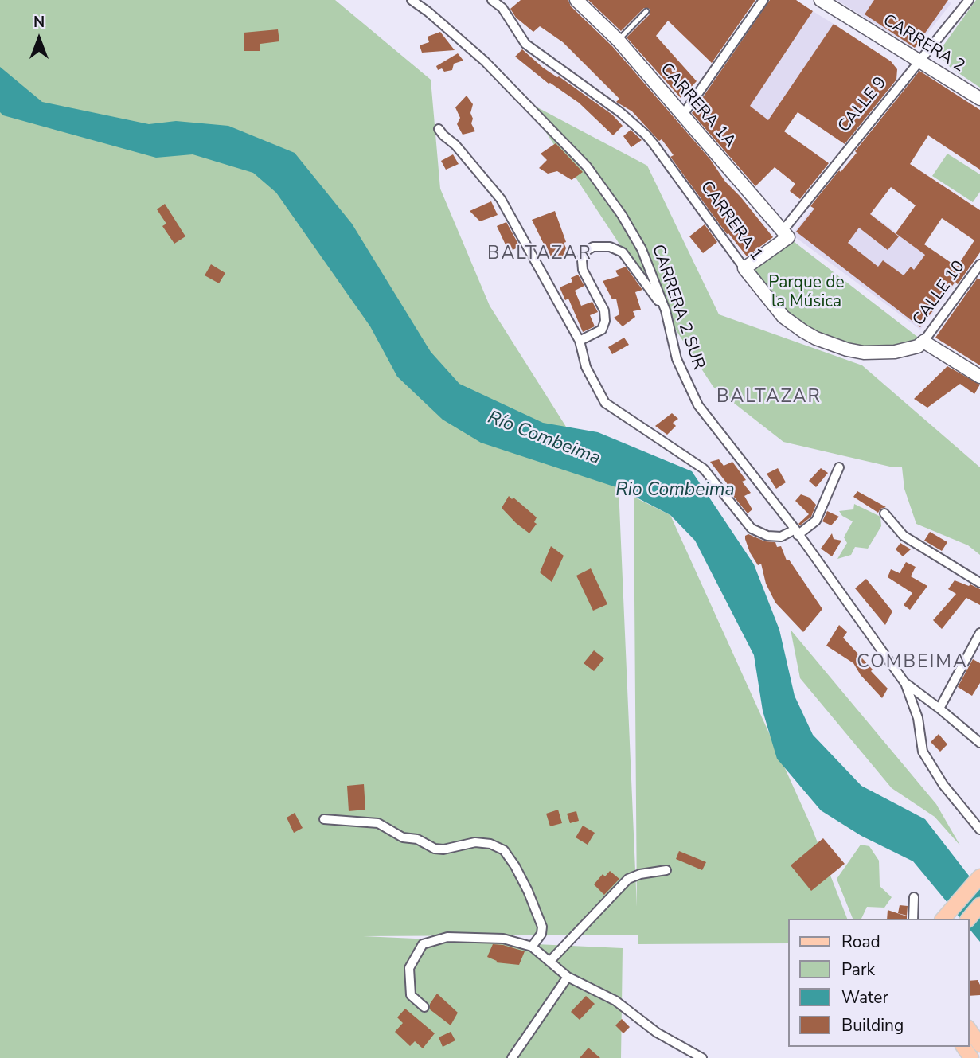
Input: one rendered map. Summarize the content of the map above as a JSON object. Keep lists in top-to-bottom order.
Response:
{
  "streets": {
    "street": [
      "CARRERA 2",
      "CALLE 9",
      "CARRERA 1A",
      "CARRERA 1",
      "CALLE 10",
      "CARRERA 2 SUR"
    ]
  },
  "crossings": [
    ["CARRERA 2", "CALLE 9"],
    ["CALLE 9", "CARRERA 1A"],
    ["CALLE 9", "CARRERA 1"],
    ["CARRERA 1", "CALLE 10"]
  ],
  "districts": ["BALTAZAR", "BALTAZAR", "COMBEIMA"],
  "water": ["Río Combeima", "Rio Combeima"],
  "parks": ["Parque de la Música"],
  "legend": [
    "Road",
    "Park",
    "Water",
    "Building"
  ],
  "north": "top"
}
